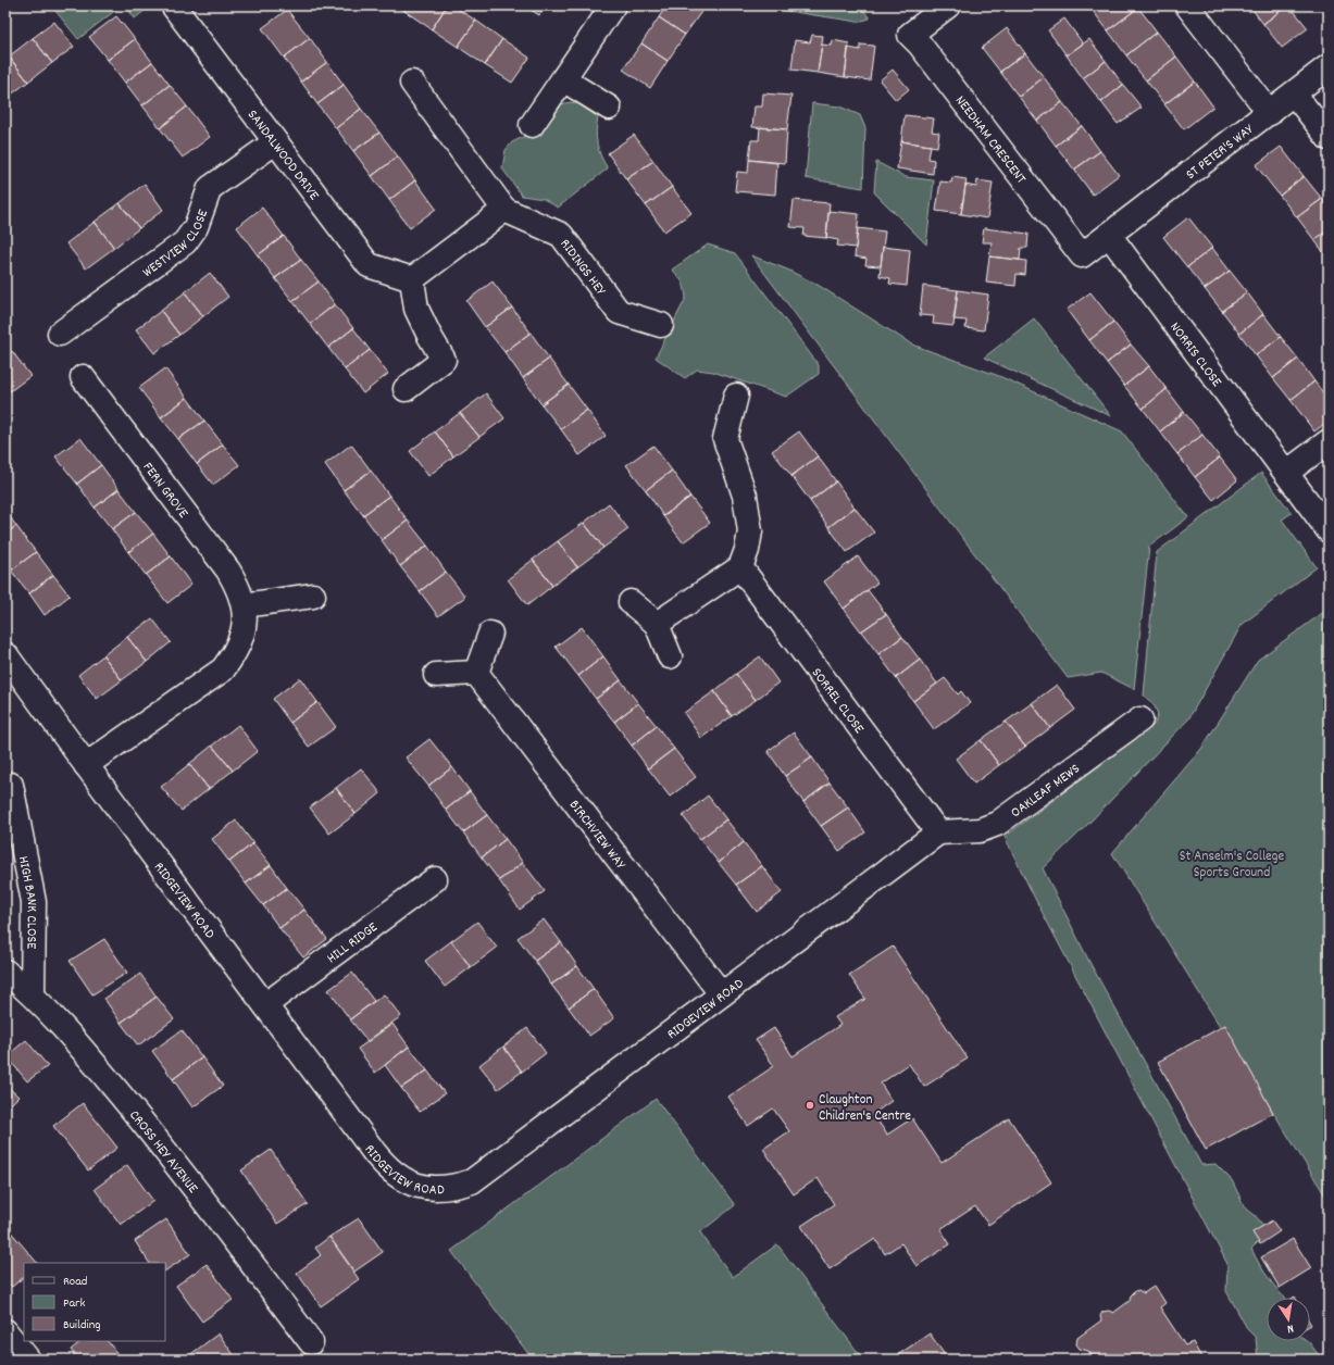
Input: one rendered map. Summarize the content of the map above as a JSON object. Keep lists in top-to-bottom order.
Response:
{
  "streets": {
    "street": [
      "NEEDHAM CRESCENT",
      "ST PETER'S WAY",
      "SANDALWOOD DRIVE",
      "WESTVIEW CLOSE",
      "RIDINGS HEY",
      "NORRIS CLOSE",
      "FERN GROVE",
      "SORREL CLOSE",
      "OAKLEAF MEWS",
      "BIRCHVIEW WAY",
      "RIDGEVIEW ROAD",
      "HIGH BANK CLOSE",
      "HILL RIDGE",
      "CROSS HEY AVENUE"
    ]
  },
  "crossings": [
    ["NEEDHAM CRESCENT", "ST PETER'S WAY"],
    ["NEEDHAM CRESCENT", "NORRIS CLOSE"],
    ["ST PETER'S WAY", "NORRIS CLOSE"],
    ["SANDALWOOD DRIVE", "WESTVIEW CLOSE"],
    ["FERN GROVE", "RIDGEVIEW ROAD"],
    ["SORREL CLOSE", "OAKLEAF MEWS"],
    ["SORREL CLOSE", "RIDGEVIEW ROAD"],
    ["OAKLEAF MEWS", "RIDGEVIEW ROAD"],
    ["BIRCHVIEW WAY", "RIDGEVIEW ROAD"],
    ["RIDGEVIEW ROAD", "HILL RIDGE"],
    ["HIGH BANK CLOSE", "CROSS HEY AVENUE"]
  ],
  "parks": ["St Anselm's College Sports Ground"],
  "places": ["Claughton Children's Centre"],
  "legend": ["Road", "Park", "Building"],
  "north": "bottom"
}
